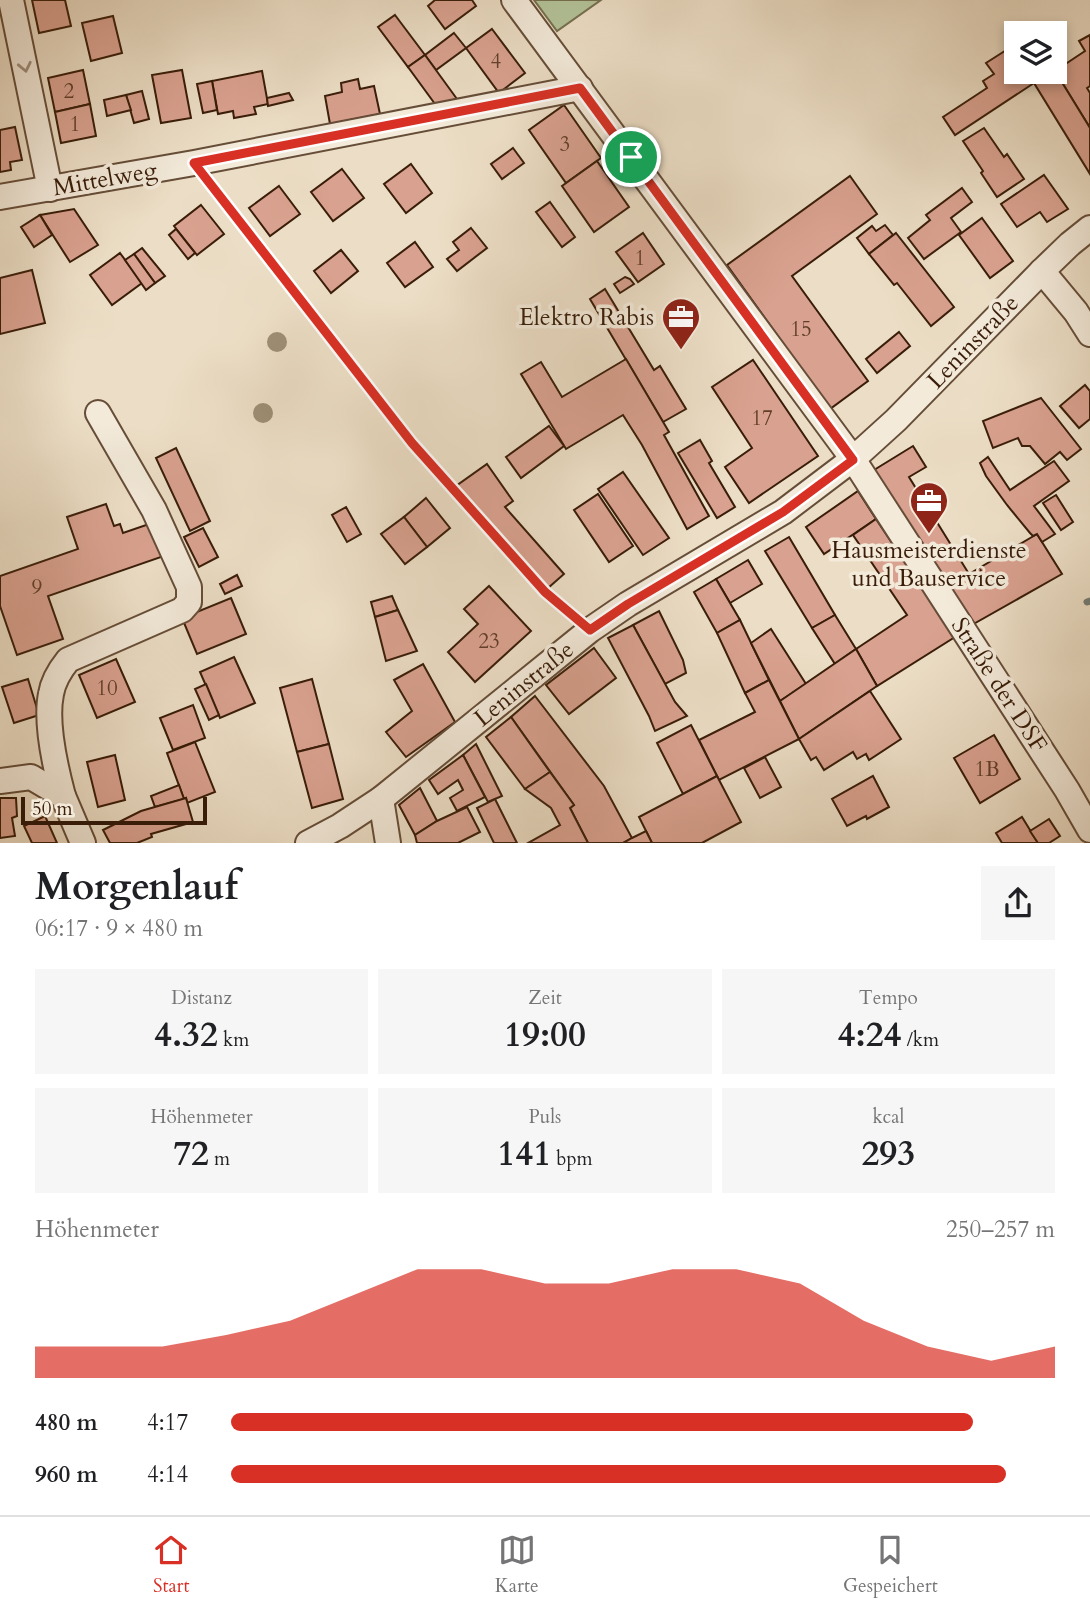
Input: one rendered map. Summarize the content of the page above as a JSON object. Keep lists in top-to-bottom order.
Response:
{
  "streets": {
    "street": ["Mittelweg", "Leninstraße", "Straße der DSF"]
  },
  "crossings": [
    ["Mittelweg", "Straße der DSF"],
    ["Leninstraße", "Straße der DSF"]
  ],
  "places": {
    "office": ["Elektro Rabis", "Hausmeisterdienste und Bauservice"]
  },
  "house_numbers": [
    "4",
    "2",
    "1",
    "3",
    "1",
    "15",
    "17",
    "9",
    "23",
    "10",
    "1B"
  ],
  "scale_bar": "50 m",
  "page": {
    "scale": "50 m",
    "heading": ["Morgenlauf", "06:17 · 9 × 480 m"],
    "stats": [
      ["Distanz", "4.32 km"],
      ["Zeit", "19:00"],
      ["Tempo", "4:24 /km"],
      ["Höhenmeter", "72 m"],
      ["Puls", "141 bpm"],
      ["kcal", "293"]
    ],
    "chart": ["Höhenmeter", "250–257 m"],
    "list": [
      {
        "name": "480 m",
        "note": "4:17"
      },
      {
        "name": "960 m",
        "note": "4:14"
      }
    ],
    "tabs": ["Start", "Karte", "Gespeichert"]
  }
}
